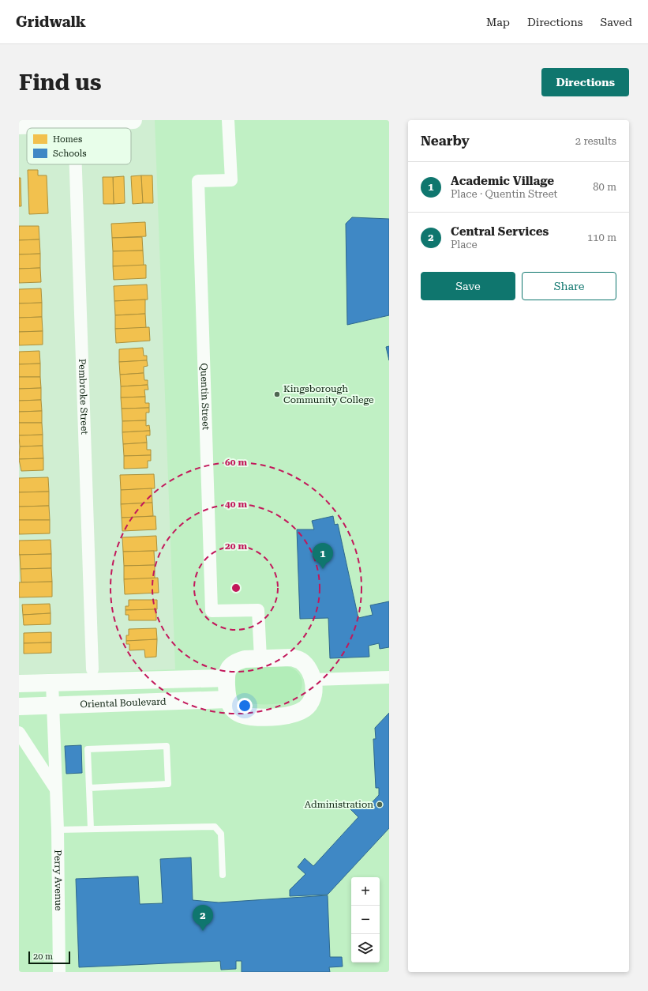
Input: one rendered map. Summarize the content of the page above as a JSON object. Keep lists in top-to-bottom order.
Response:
{
  "streets": {
    "street": [
      "Pembroke Street",
      "Quentin Street",
      "Oriental Boulevard",
      "Perry Avenue"
    ]
  },
  "crossings": [
    ["Quentin Street", "Oriental Boulevard"],
    ["Oriental Boulevard", "Perry Avenue"]
  ],
  "places": ["Kingsborough Community College", "Administration"],
  "legend": ["Homes", "Schools"],
  "scale_bar": "20 m",
  "page": {
    "header": "Gridwalk",
    "nav": ["Map", "Directions", "Saved"],
    "buttons": [
      "Directions",
      ["Save", "Share"]
    ],
    "title": "Find us",
    "heading": ["Nearby", "2 results"],
    "list": [
      {
        "mark": "1",
        "name": "Academic Village",
        "note": "Place · Quentin Street",
        "value": "80 m"
      },
      {
        "mark": "2",
        "name": "Central Services",
        "note": "Place",
        "value": "110 m"
      }
    ],
    "pins": ["1", "2"],
    "map_buttons": ["+", "−"],
    "scale": "20 m"
  },
  "rings": ["60 m", "40 m", "20 m"]
}
